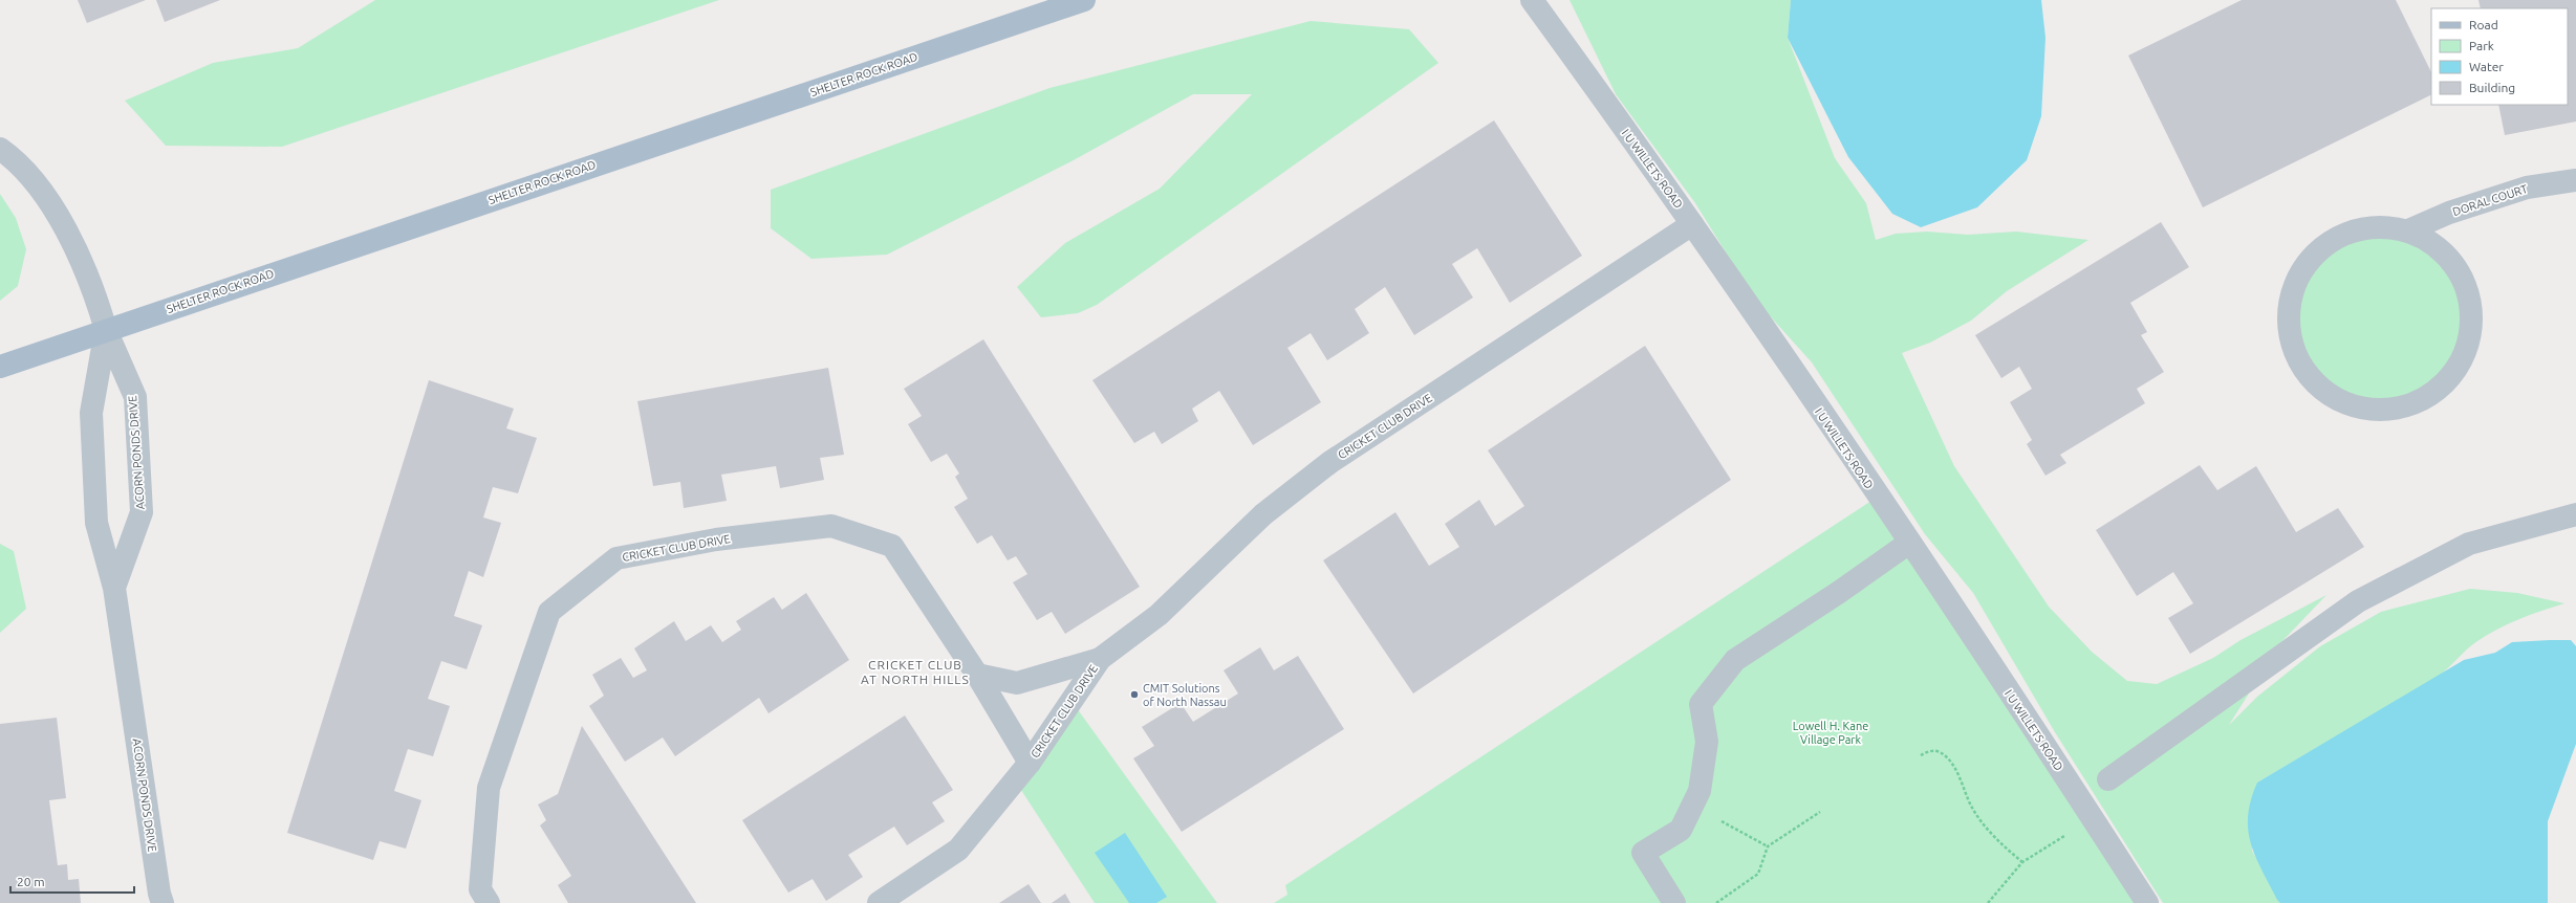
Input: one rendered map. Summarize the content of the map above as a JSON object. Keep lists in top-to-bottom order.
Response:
{
  "streets": {
    "main road": ["SHELTER ROCK ROAD"],
    "street": [
      "I U WILLETS ROAD",
      "DORAL COURT",
      "CRICKET CLUB DRIVE",
      "ACORN PONDS DRIVE"
    ]
  },
  "crossings": [
    ["SHELTER ROCK ROAD", "ACORN PONDS DRIVE"],
    ["I U WILLETS ROAD", "CRICKET CLUB DRIVE"]
  ],
  "districts": ["CRICKET CLUB AT NORTH HILLS"],
  "parks": ["Lowell H. Kane Village Park"],
  "places": ["CMIT Solutions of North Nassau"],
  "legend": [
    "Road",
    "Park",
    "Water",
    "Building"
  ],
  "scale_bar": "20 m"
}
